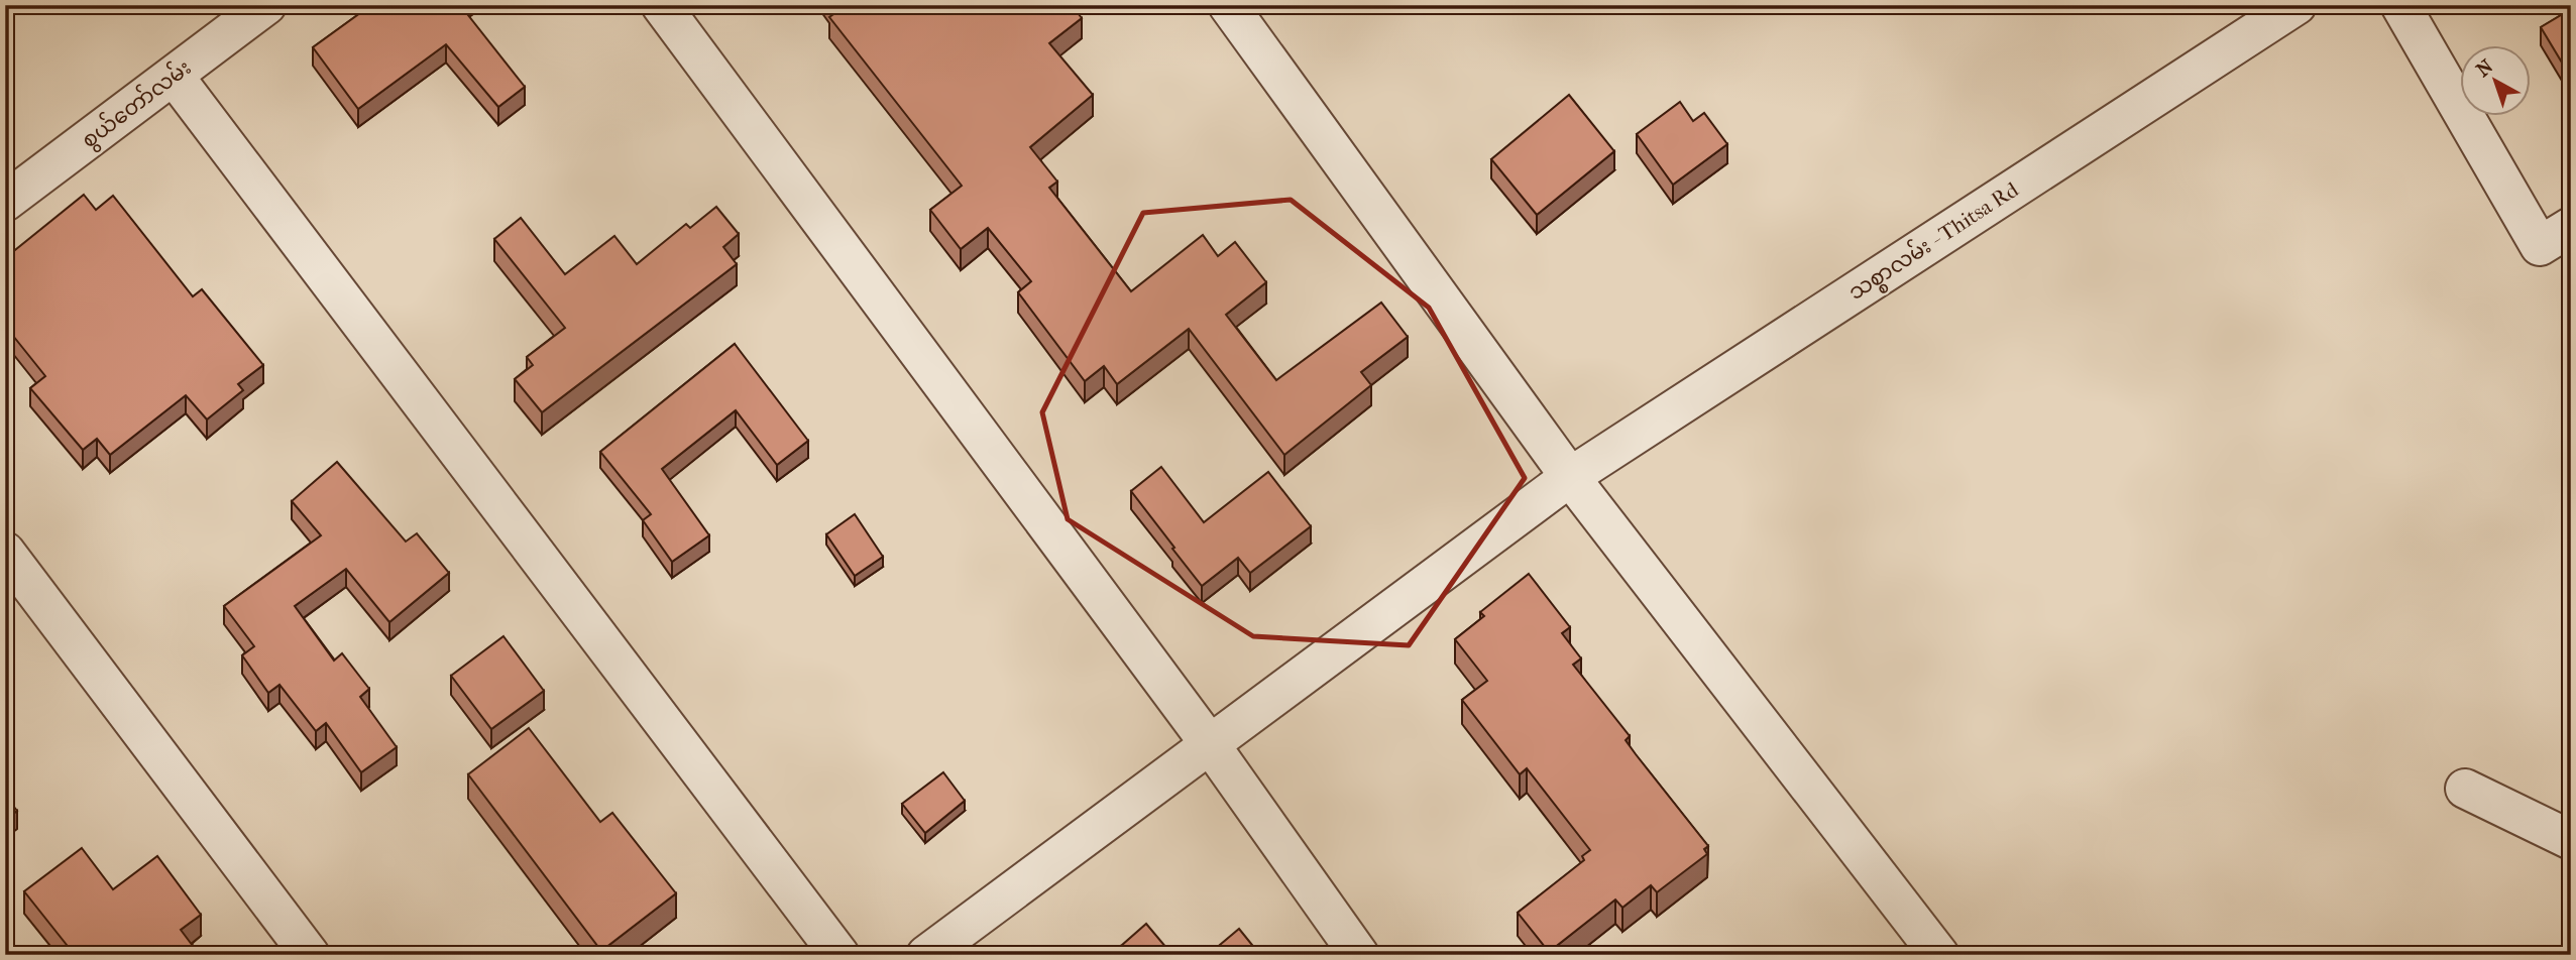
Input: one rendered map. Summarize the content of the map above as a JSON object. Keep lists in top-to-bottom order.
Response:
{
  "streets": {
    "street": ["စွယ်တော်လမ်း", "သစ္စာလမ်း - Thitsa Rd"]
  },
  "north": "top left"
}
